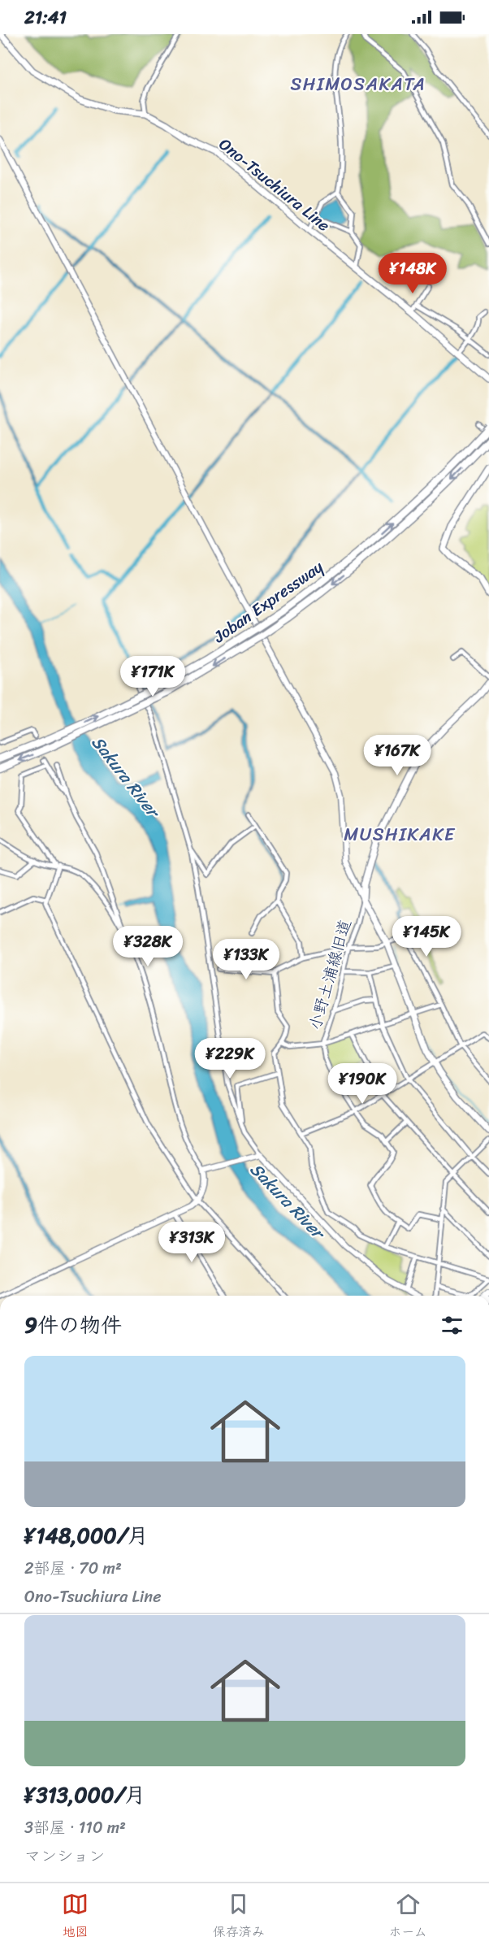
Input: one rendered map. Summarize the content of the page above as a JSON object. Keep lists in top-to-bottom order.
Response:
{
  "streets": {
    "highway": ["Joban Expressway"],
    "main road": ["Ono-Tsuchiura Line"],
    "street": ["小野土浦線旧道"]
  },
  "districts": ["SHIMOSAKATA", "MUSHIKAKE"],
  "water": ["Sakura River"],
  "page": {
    "status": "21:41",
    "price": [
      "¥148K",
      "¥171K",
      "¥167K",
      "¥145K",
      "¥328K",
      "¥133K",
      "¥229K",
      "¥190K",
      "¥313K"
    ],
    "heading": "9件の物件",
    "list": [
      {
        "name": "¥148,000/月",
        "note": "2部屋 · 70 m² · Ono-Tsuchiura Line"
      },
      {
        "name": "¥313,000/月",
        "note": "3部屋 · 110 m² · マンション"
      }
    ],
    "tabs": ["地図", "保存済み", "ホーム"]
  }
}
